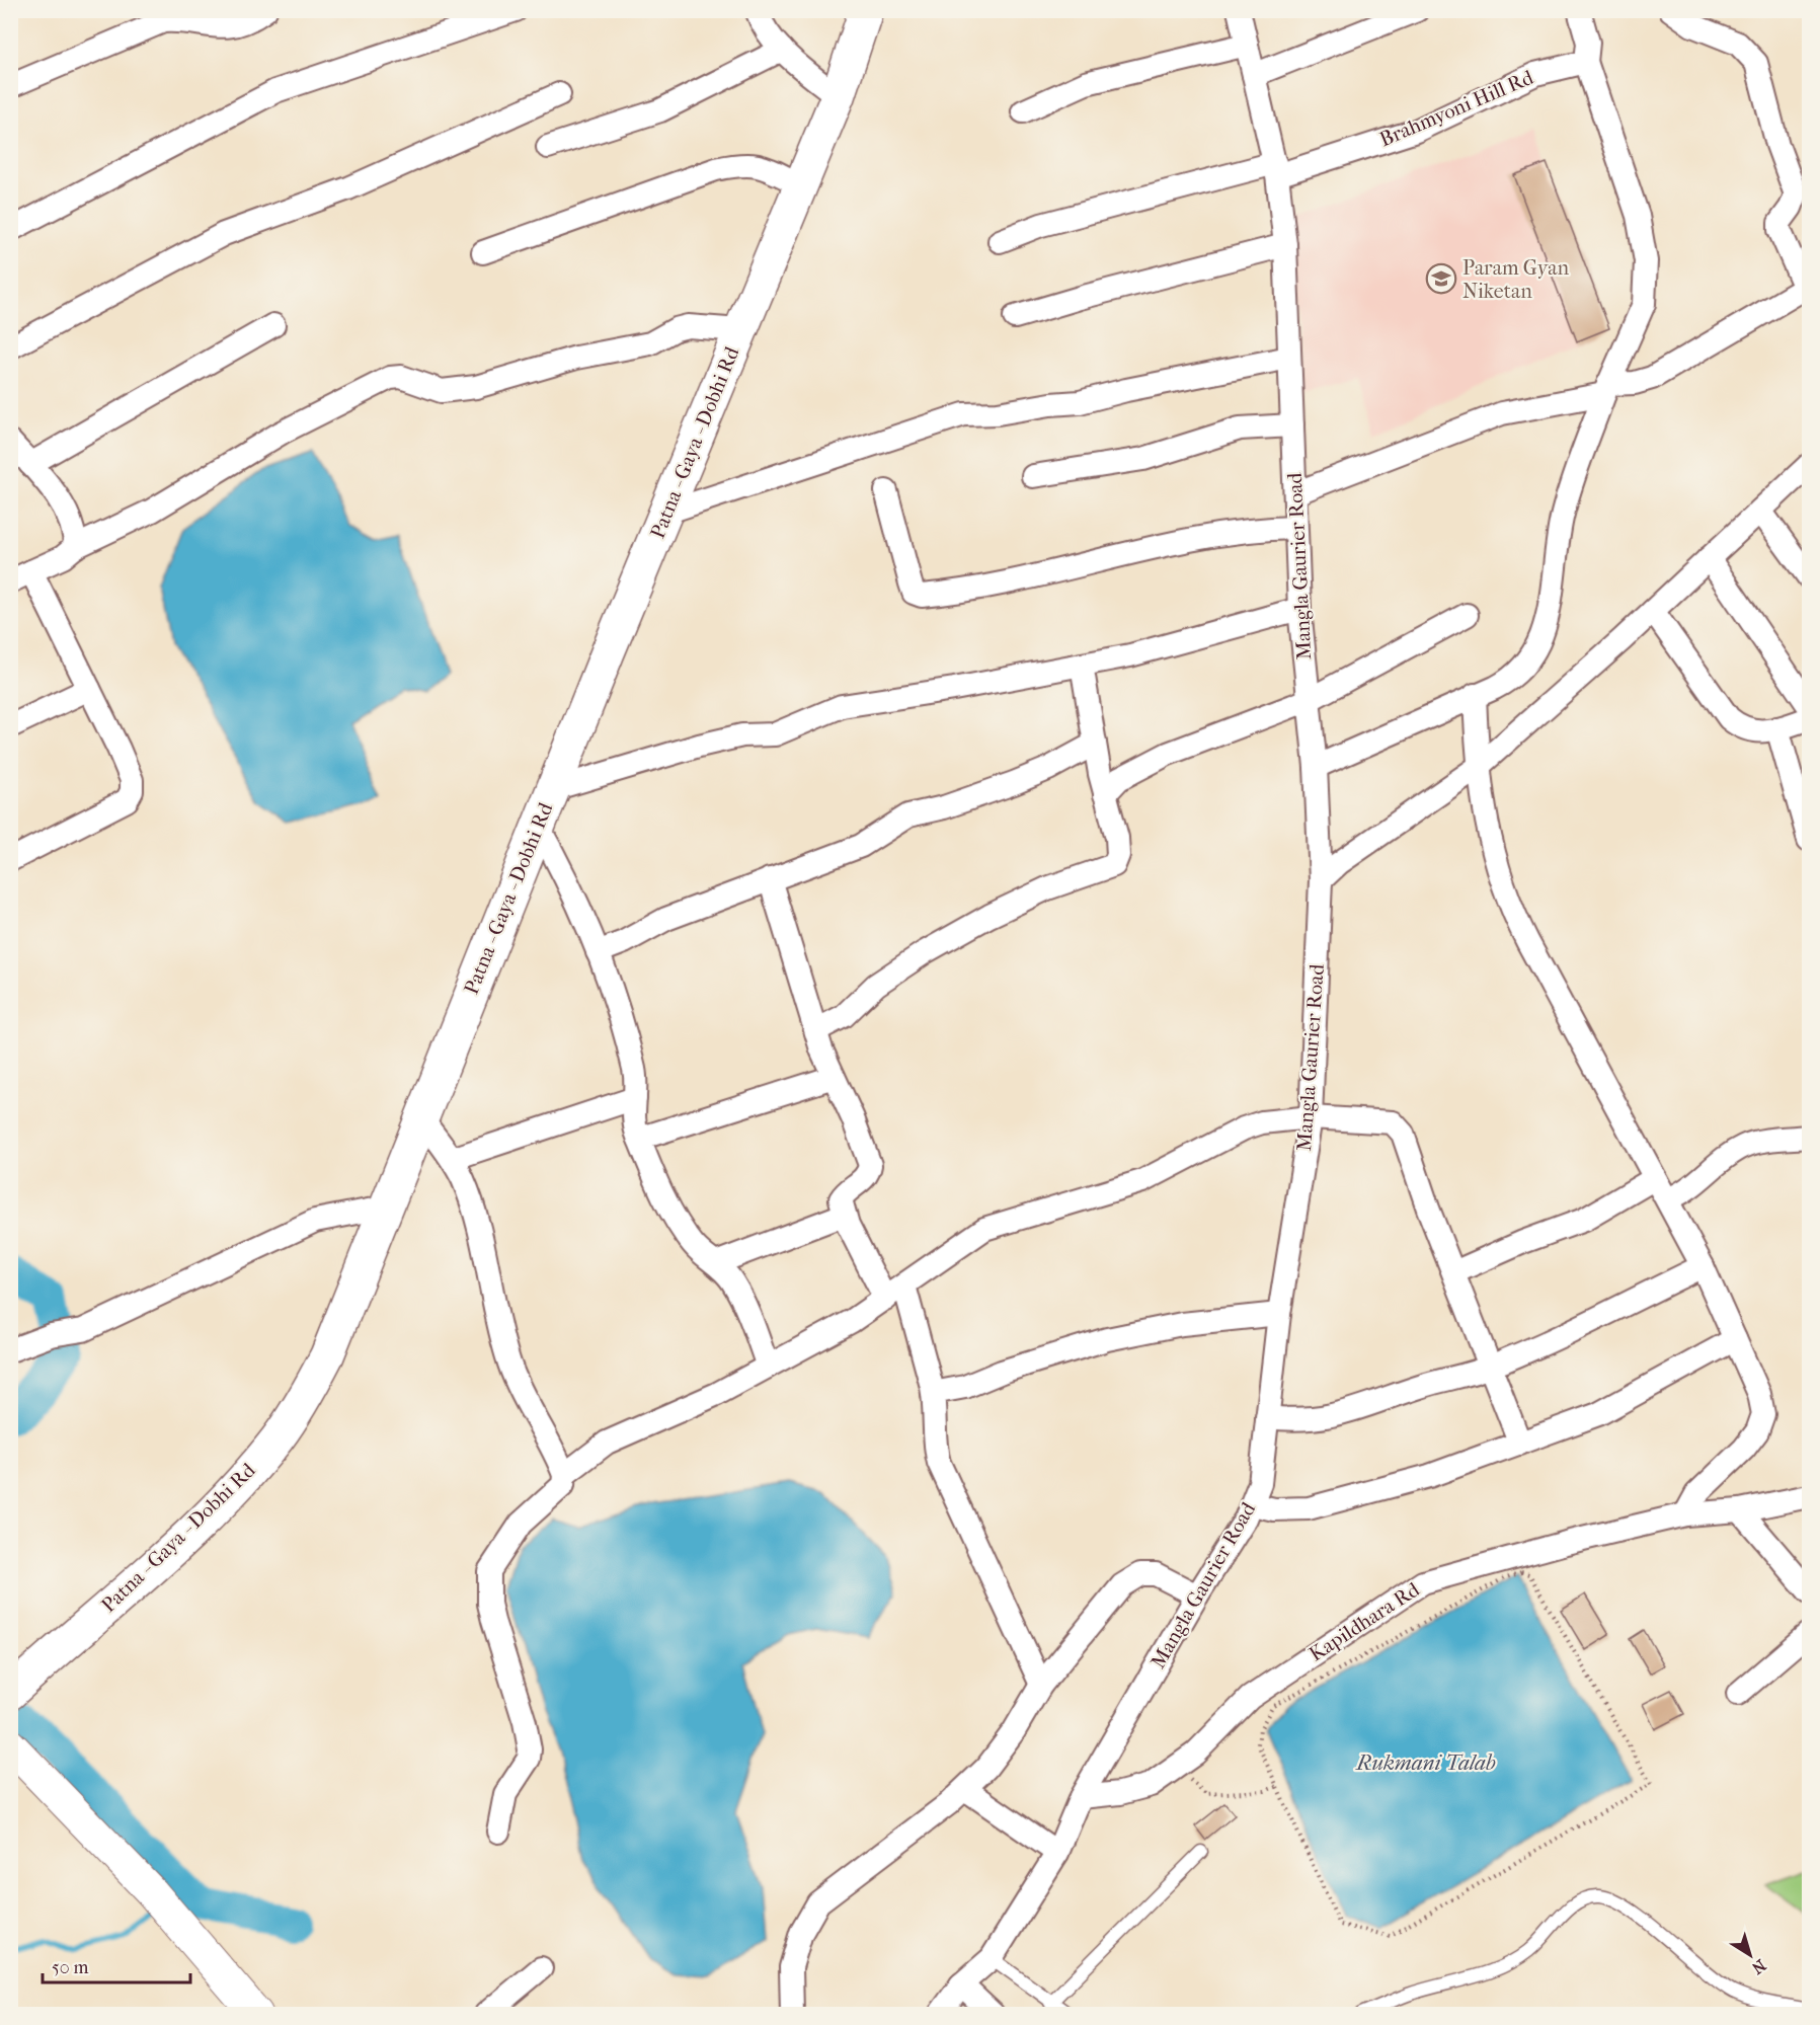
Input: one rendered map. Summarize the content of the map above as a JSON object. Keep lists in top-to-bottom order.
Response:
{
  "streets": {
    "main road": ["Patna - Gaya - Dobhi Rd"],
    "street": ["Brahmyoni Hill Rd", "Mangla Gaurier Road", "Kapildhara Rd"]
  },
  "crossings": [
    ["Brahmyoni Hill Rd", "Mangla Gaurier Road"],
    ["Mangla Gaurier Road", "Kapildhara Rd"]
  ],
  "water": ["Rukmani Talab"],
  "places": {
    "school or university": ["Param Gyan Niketan"]
  },
  "scale_bar": "50 m",
  "north": "bottom right"
}
